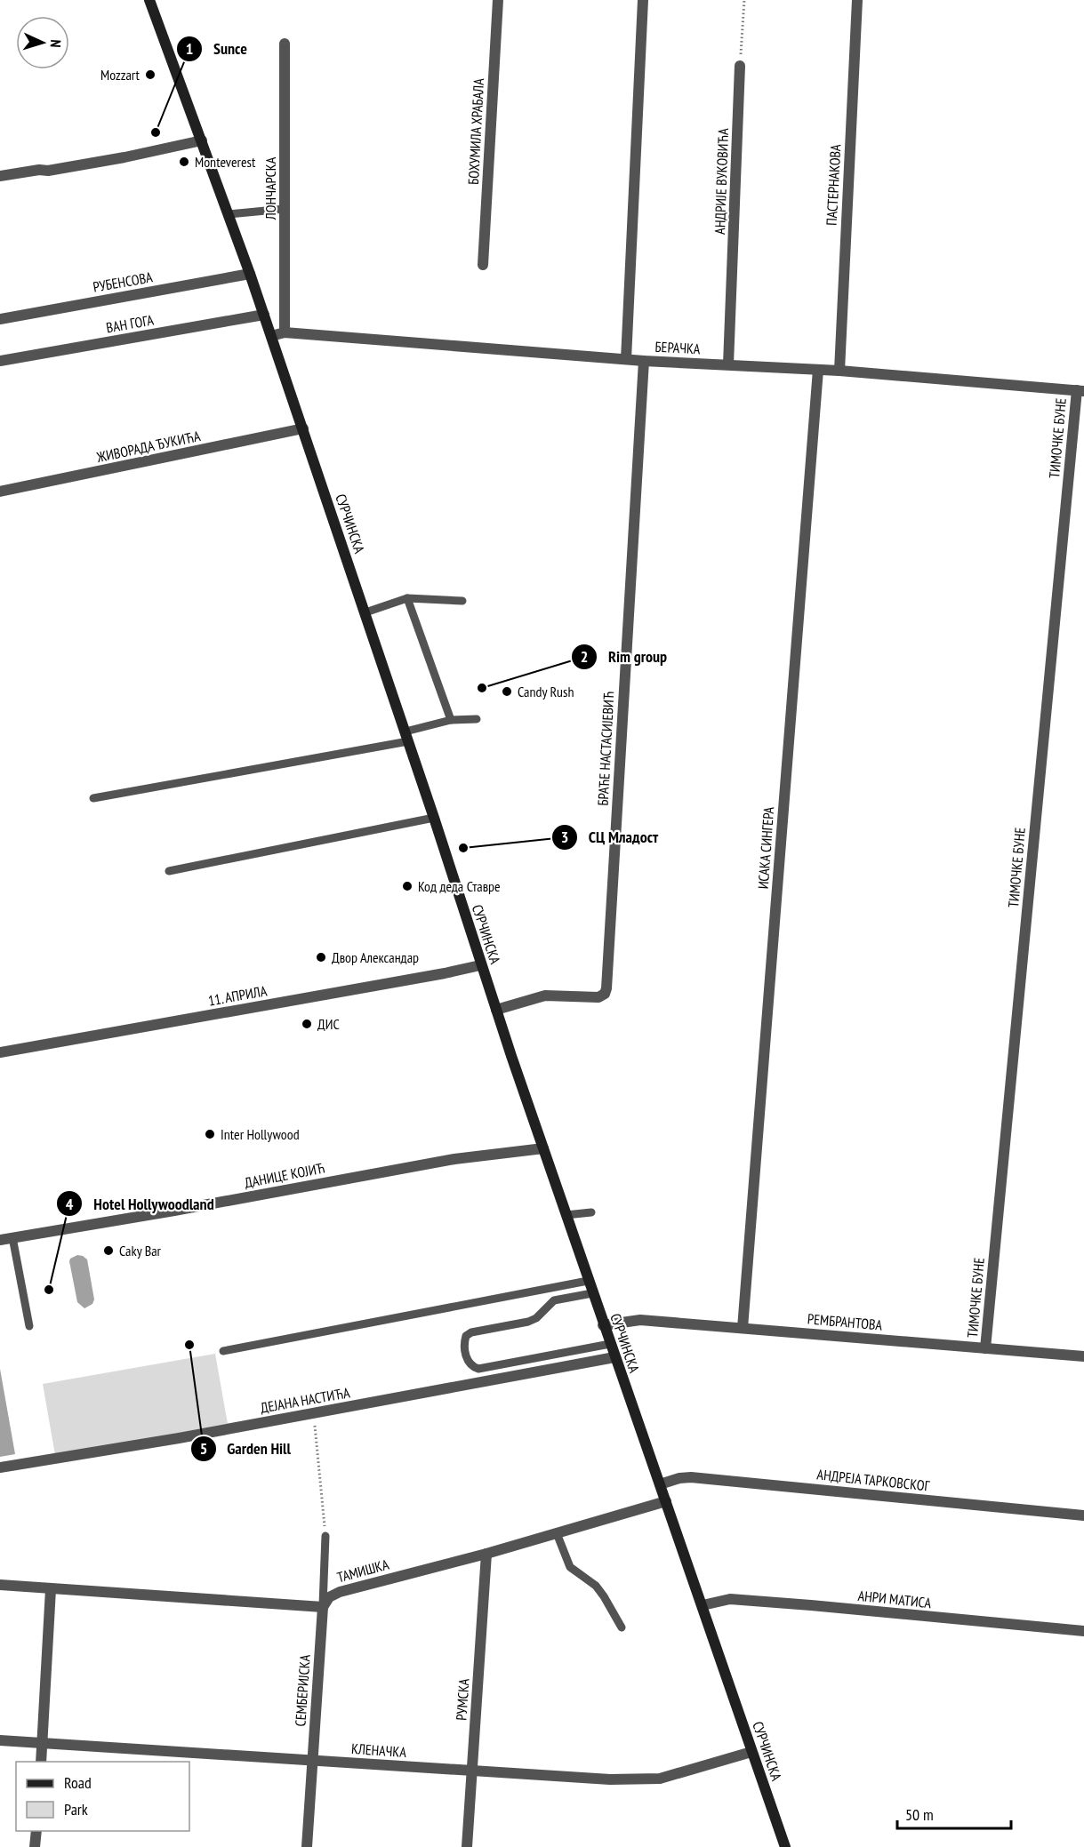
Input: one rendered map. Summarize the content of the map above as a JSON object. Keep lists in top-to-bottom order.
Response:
{
  "streets": {
    "main road": ["СУРЧИНСКА"],
    "street": [
      "БОХУМИЛА ХРАБАЛА",
      "АНДРИЈЕ ВУКОВИЋА",
      "ПАСТЕРНАКОВА",
      "ЛОНЧАРСКА",
      "РУБЕНСОВА",
      "ВАН ГОГА",
      "БЕРАЧКА",
      "ТИМОЧКЕ БУНЕ",
      "ЖИВОРАДА ЂУКИЋА",
      "БРАЋЕ НАСТАСИЈЕВИЋ",
      "ИСАКА СИНГЕРА",
      "11. АПРИЛА",
      "ДАНИЦЕ КОЈИЋ",
      "РЕМБРАНТОВА",
      "ДЕЈАНА НАСТИЋА",
      "АНДРЕЈА ТАРКОВСКОГ",
      "ТАМИШКА",
      "АНРИ МАТИСА",
      "СЕМБЕРИЈСКА",
      "РУМСКА",
      "КЛЕНАЧКА"
    ]
  },
  "crossings": [
    ["АНДРИЈЕ ВУКОВИЋА", "БЕРАЧКА"],
    ["ПАСТЕРНАКОВА", "БЕРАЧКА"],
    ["ЛОНЧАРСКА", "БЕРАЧКА"],
    ["РУБЕНСОВА", "СУРЧИНСКА"],
    ["ВАН ГОГА", "СУРЧИНСКА"],
    ["БЕРАЧКА", "ТИМОЧКЕ БУНЕ"],
    ["БЕРАЧКА", "СУРЧИНСКА"],
    ["БЕРАЧКА", "БРАЋЕ НАСТАСИЈЕВИЋ"],
    ["БЕРАЧКА", "ИСАКА СИНГЕРА"],
    ["ТИМОЧКЕ БУНЕ", "РЕМБРАНТОВА"],
    ["ЖИВОРАДА ЂУКИЋА", "СУРЧИНСКА"],
    ["СУРЧИНСКА", "БРАЋЕ НАСТАСИЈЕВИЋ"],
    ["СУРЧИНСКА", "11. АПРИЛА"],
    ["СУРЧИНСКА", "ДАНИЦЕ КОЈИЋ"],
    ["СУРЧИНСКА", "РЕМБРАНТОВА"],
    ["СУРЧИНСКА", "ДЕЈАНА НАСТИЋА"],
    ["СУРЧИНСКА", "АНДРЕЈА ТАРКОВСКОГ"],
    ["СУРЧИНСКА", "ТАМИШКА"],
    ["СУРЧИНСКА", "АНРИ МАТИСА"],
    ["СУРЧИНСКА", "КЛЕНАЧКА"],
    ["ИСАКА СИНГЕРА", "РЕМБРАНТОВА"],
    ["ТАМИШКА", "СЕМБЕРИЈСКА"],
    ["ТАМИШКА", "РУМСКА"],
    ["СЕМБЕРИЈСКА", "КЛЕНАЧКА"],
    ["РУМСКА", "КЛЕНАЧКА"]
  ],
  "places": [
    "Mozzart",
    "Sunce",
    "Monteverest",
    "Rim group",
    "Candy Rush",
    "СЦ Младост",
    "Код деда Ставре",
    "Двор Александар",
    "ДИС",
    "Inter Hollywood",
    "Caky Bar",
    "Hotel Hollywoodland",
    "Garden Hill"
  ],
  "legend": ["Road", "Park"],
  "scale_bar": "50 m",
  "north": "right"
}
